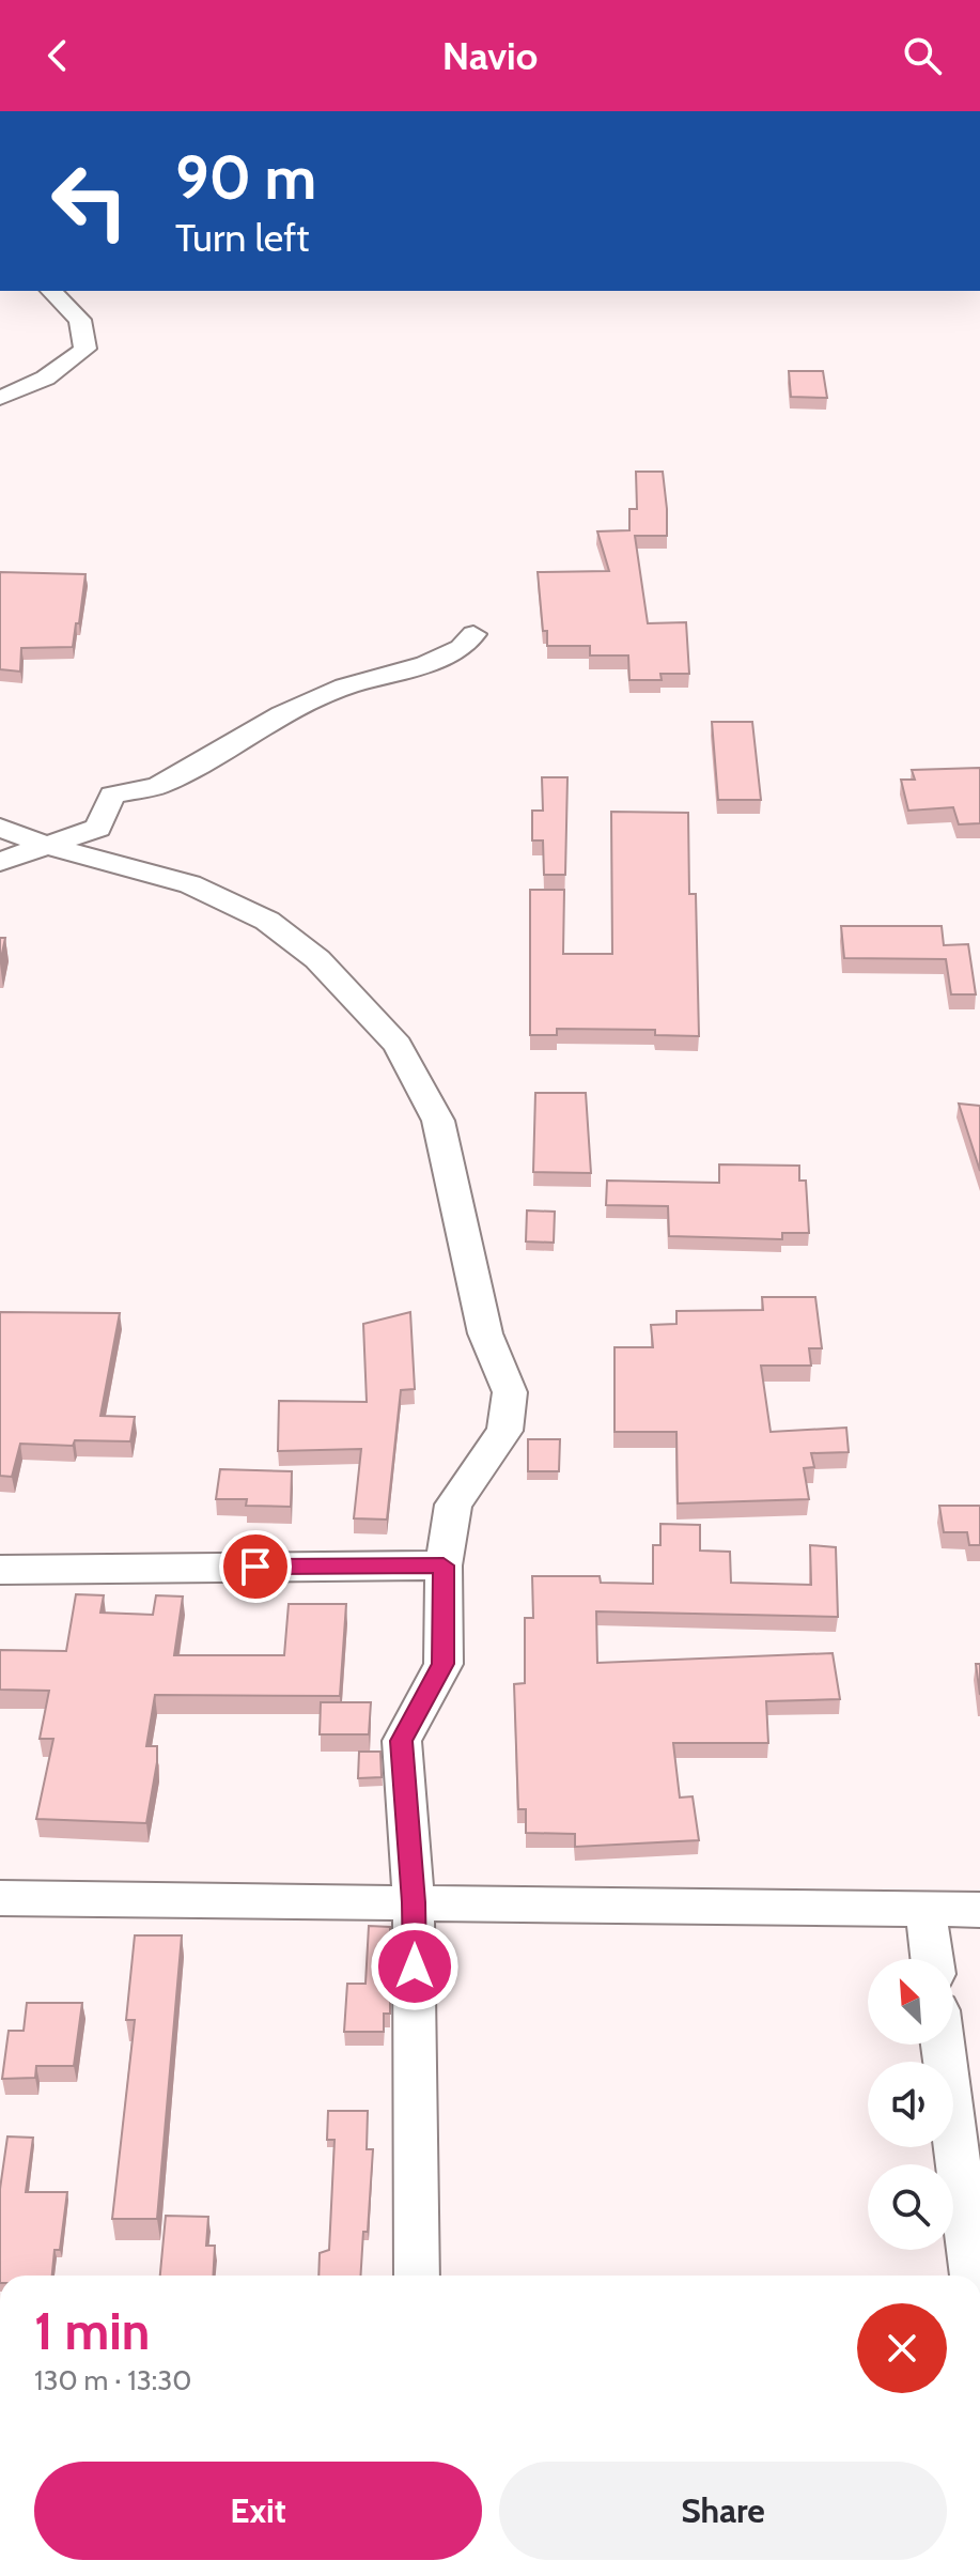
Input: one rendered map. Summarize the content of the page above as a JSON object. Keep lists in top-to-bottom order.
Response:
{
  "north": "top left",
  "page": {
    "header": "Navio",
    "turn": ["90 m", "Turn left"],
    "heading": ["1 min", "130 m · 13:30"],
    "buttons": ["Exit", "Share"]
  }
}
